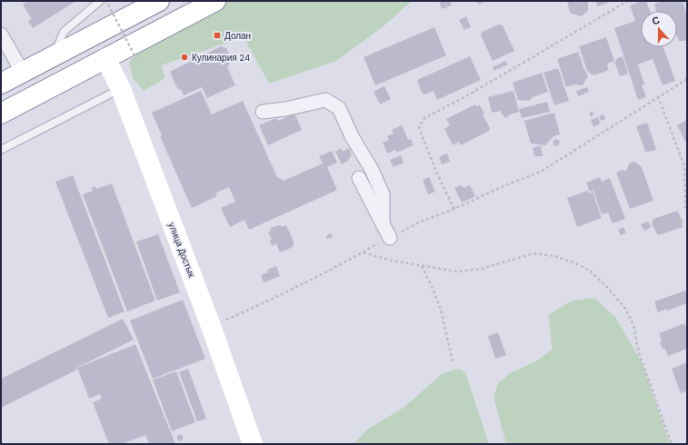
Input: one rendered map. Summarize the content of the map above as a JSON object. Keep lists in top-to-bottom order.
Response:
{
  "streets": {
    "main road": ["улица Достык"]
  },
  "places": {
    "transit": ["Долан"],
    "other": ["Кулинария 24"]
  },
  "north": "top"
}
